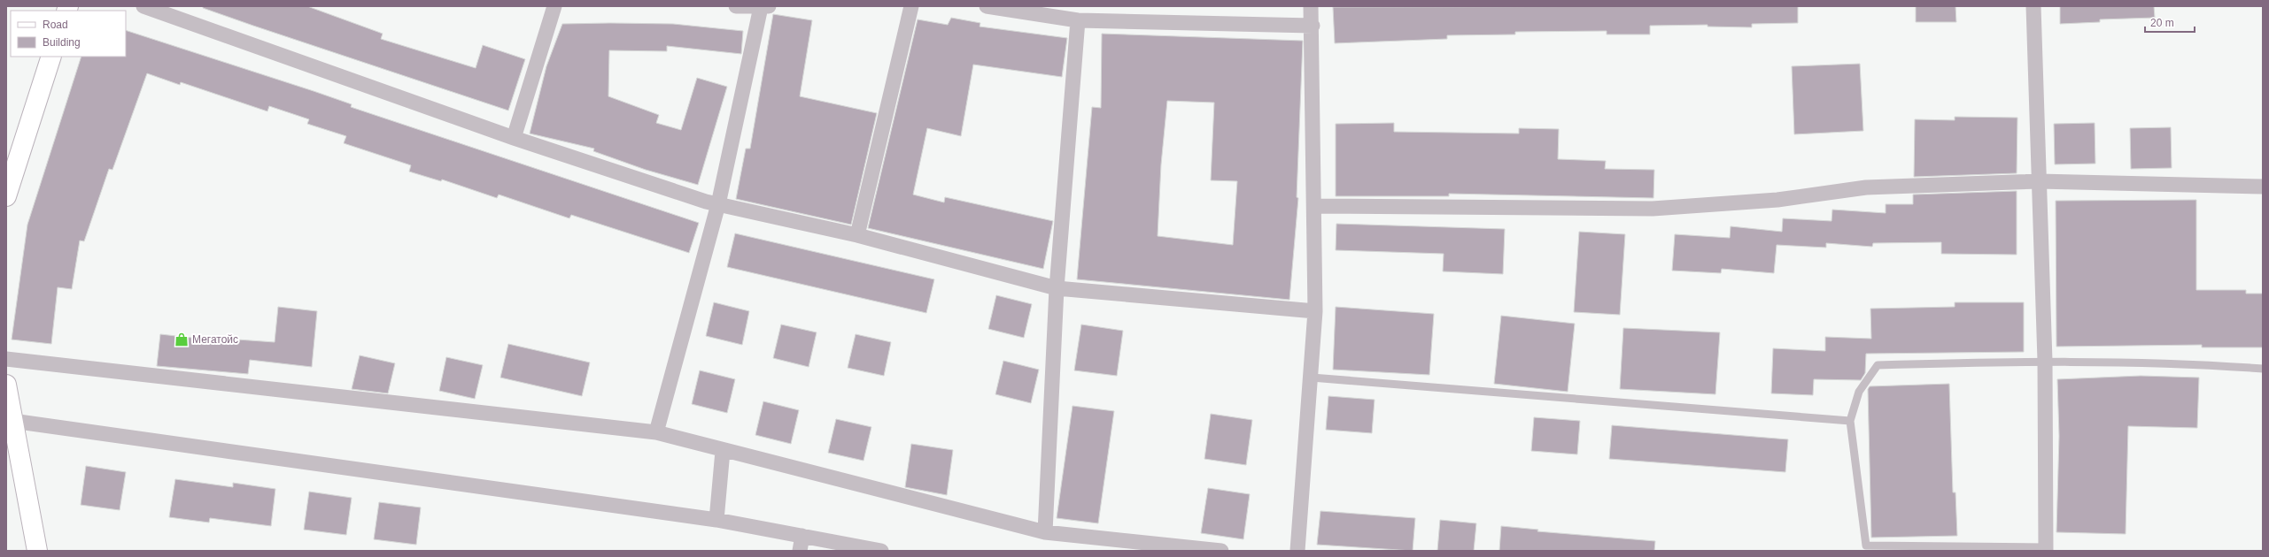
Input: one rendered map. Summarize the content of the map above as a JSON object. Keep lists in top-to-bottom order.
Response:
{
  "places": {
    "shop": ["Мегатойс"]
  },
  "legend": ["Road", "Building"],
  "scale_bar": "20 m"
}
